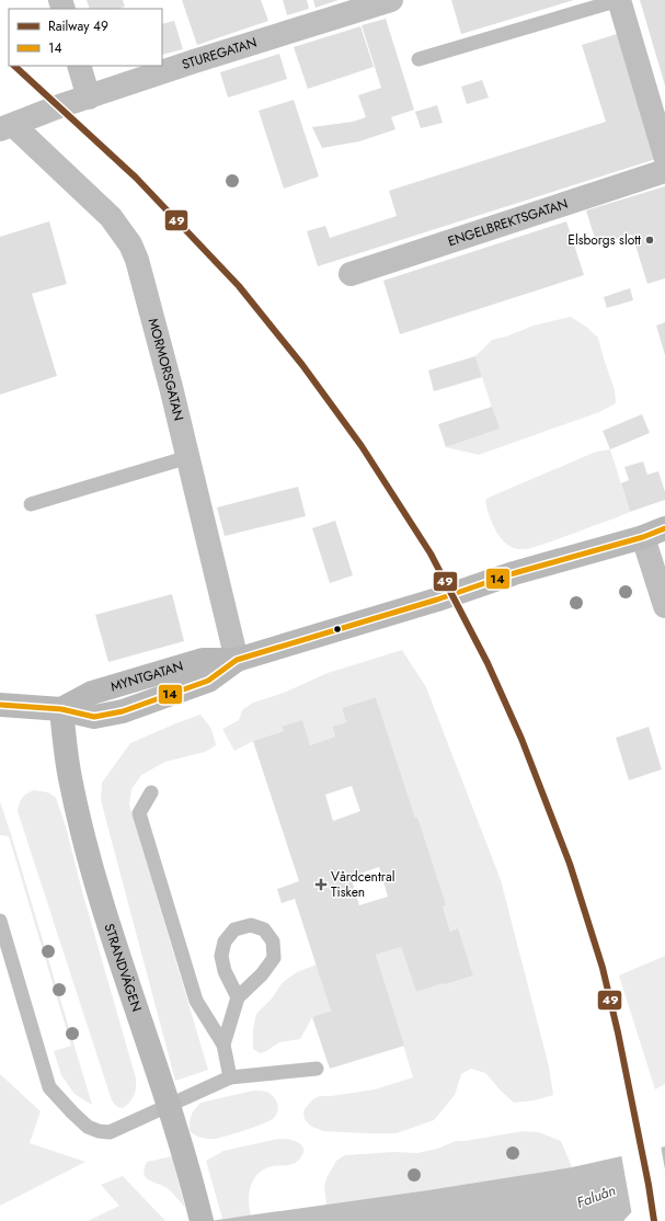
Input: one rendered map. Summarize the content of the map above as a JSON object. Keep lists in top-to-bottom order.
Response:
{
  "streets": {
    "street": [
      "STUREGATAN",
      "ENGELBREKTSGATAN",
      "MORMORSGATAN",
      "MYNTGATAN",
      "STRANDVÄGEN"
    ]
  },
  "crossings": [
    ["STUREGATAN", "MORMORSGATAN"],
    ["MORMORSGATAN", "MYNTGATAN"],
    ["MYNTGATAN", "STRANDVÄGEN"]
  ],
  "water": ["Faluån"],
  "places": {
    "other": ["Elsborgs slott"],
    "health": ["Vårdcentral Tisken"]
  },
  "lines": ["rail line 49", "transit line 14"],
  "legend": ["Railway 49", "14"]
}
